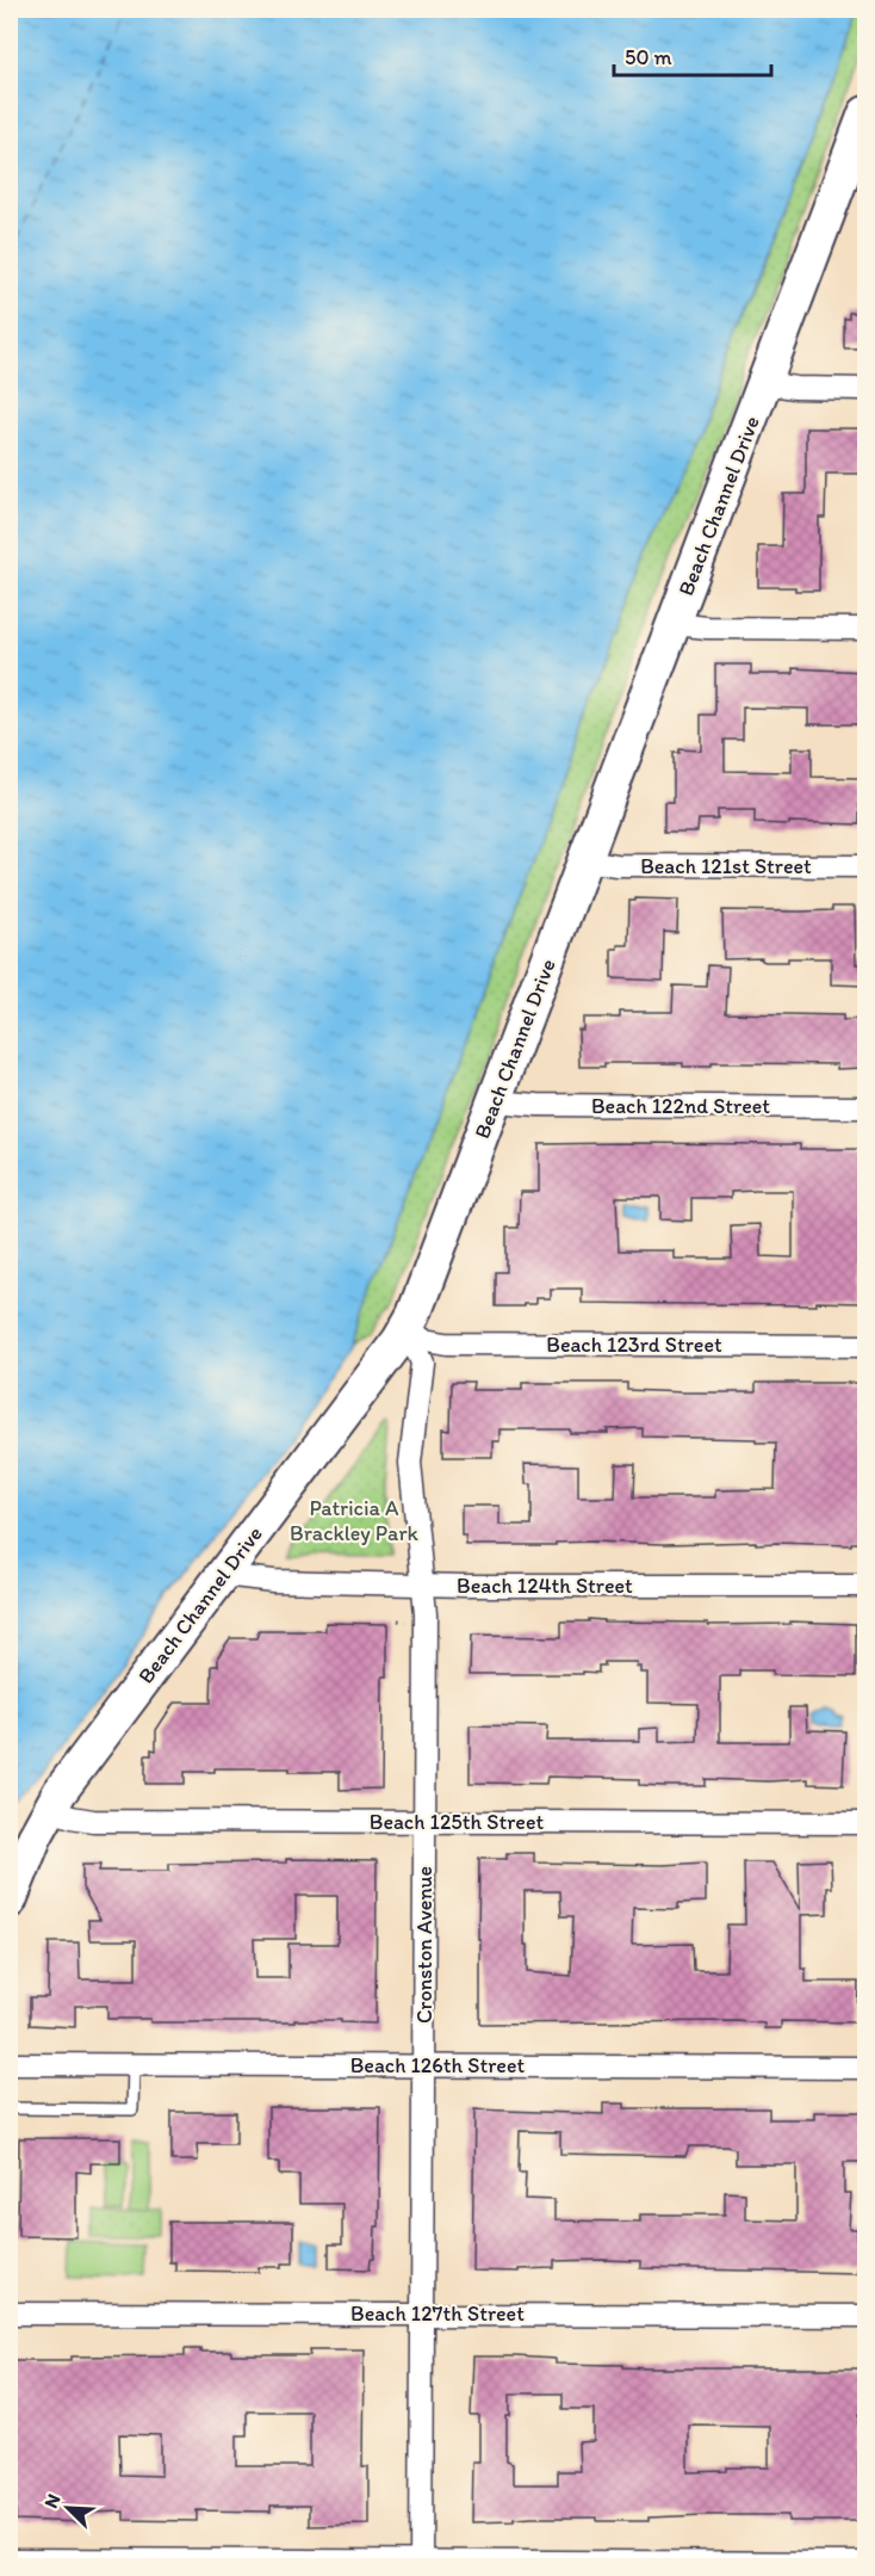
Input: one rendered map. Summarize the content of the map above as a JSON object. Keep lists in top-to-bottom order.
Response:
{
  "streets": {
    "main road": ["Beach Channel Drive"],
    "street": [
      "Beach 121st Street",
      "Beach 122nd Street",
      "Beach 123rd Street",
      "Beach 124th Street",
      "Beach 125th Street",
      "Cronston Avenue",
      "Beach 126th Street",
      "Beach 127th Street"
    ]
  },
  "crossings": [
    ["Beach Channel Drive", "Beach 121st Street"],
    ["Beach Channel Drive", "Beach 122nd Street"],
    ["Beach Channel Drive", "Beach 123rd Street"],
    ["Beach Channel Drive", "Beach 124th Street"],
    ["Beach Channel Drive", "Beach 125th Street"],
    ["Beach Channel Drive", "Cronston Avenue"],
    ["Beach 123rd Street", "Cronston Avenue"],
    ["Beach 124th Street", "Cronston Avenue"],
    ["Beach 125th Street", "Cronston Avenue"],
    ["Cronston Avenue", "Beach 126th Street"],
    ["Cronston Avenue", "Beach 127th Street"]
  ],
  "parks": ["Patricia A Brackley Park"],
  "scale_bar": "50 m",
  "north": "top left"
}
